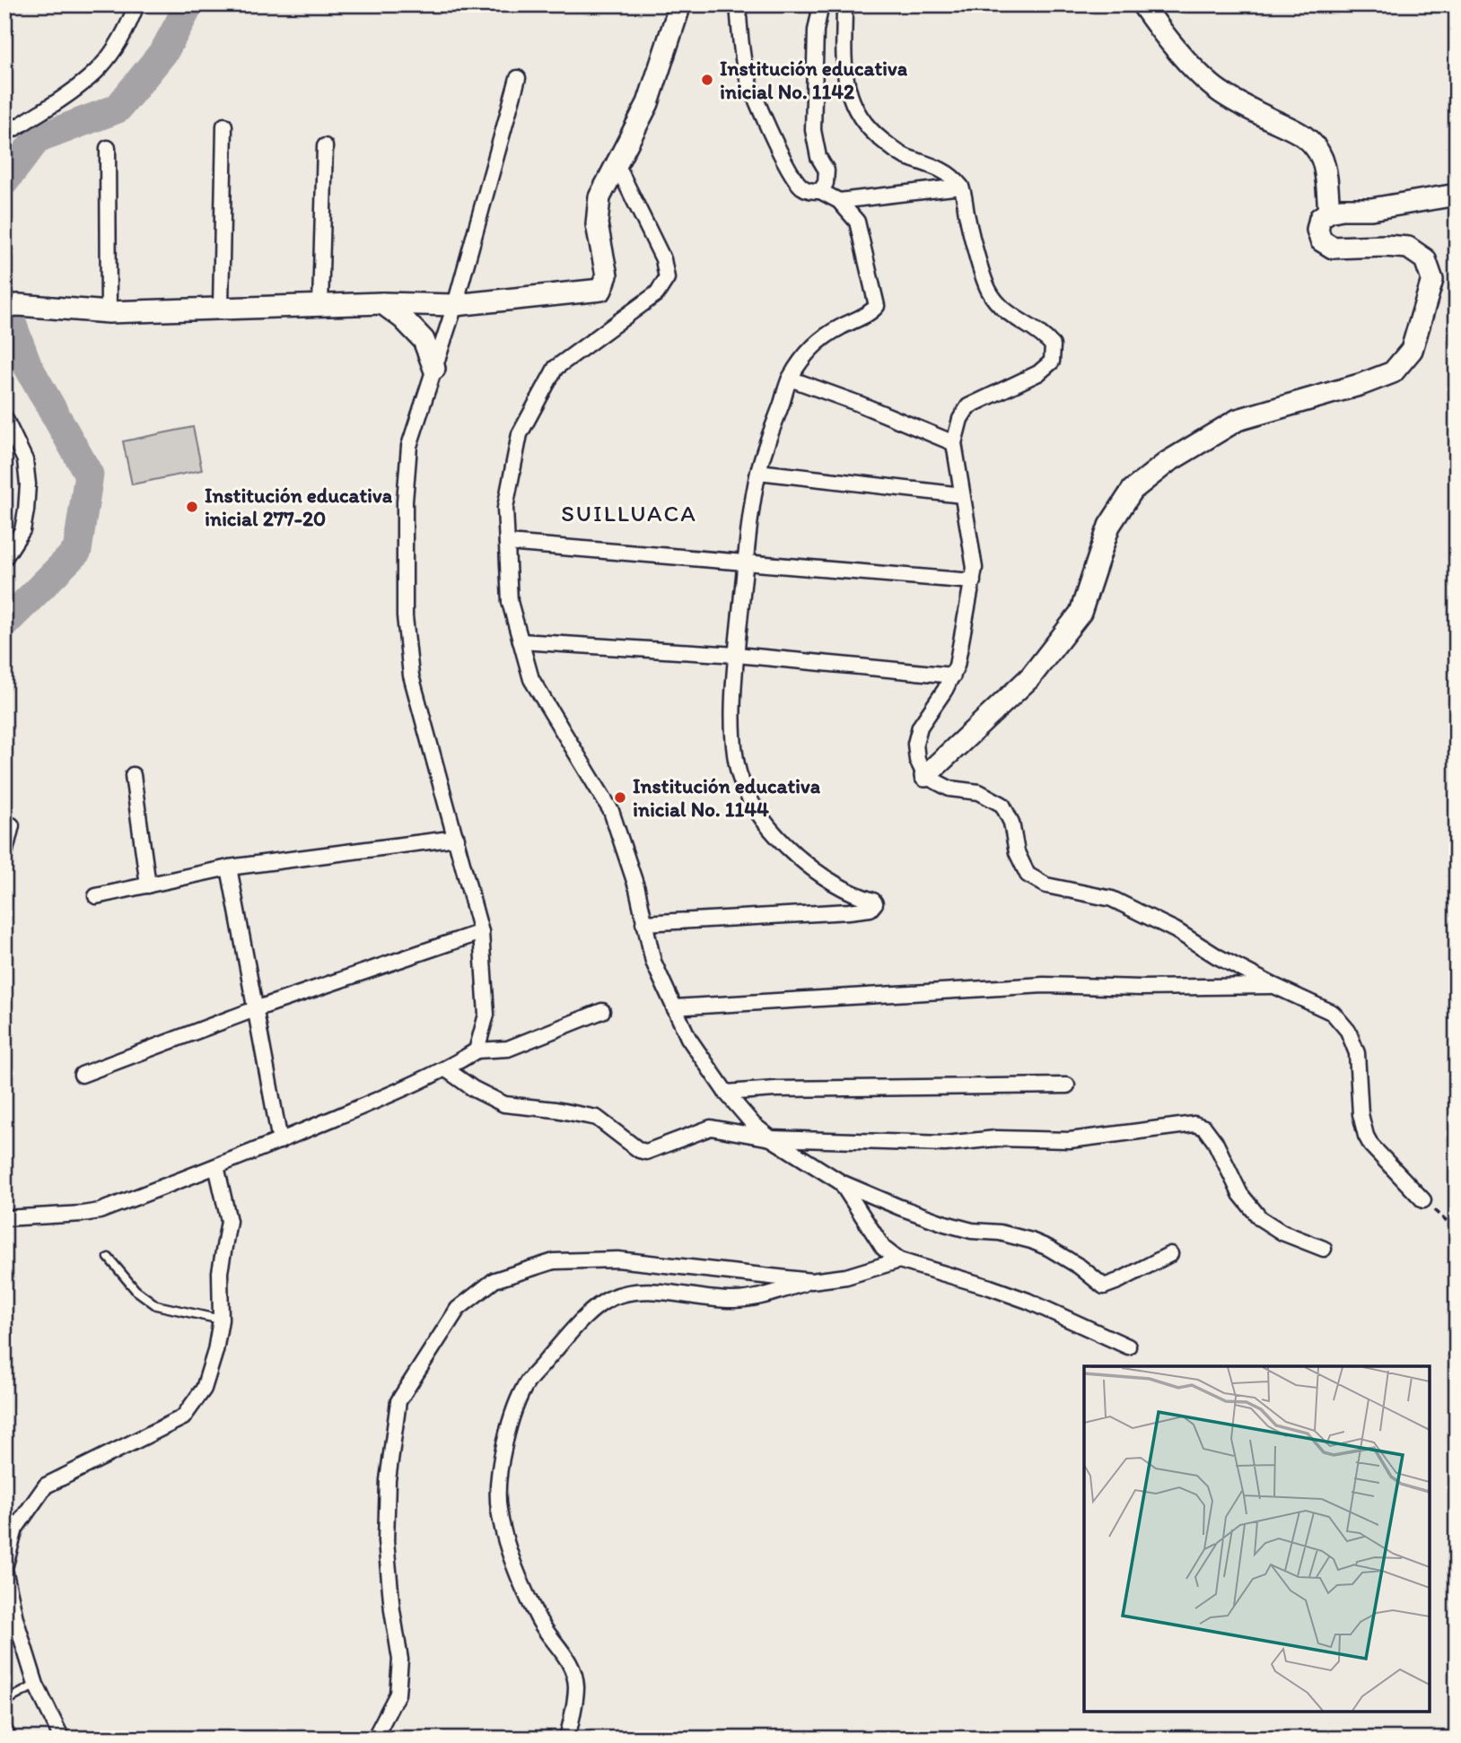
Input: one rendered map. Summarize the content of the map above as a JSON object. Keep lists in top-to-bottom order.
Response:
{
  "districts": ["SUILLUACA"],
  "places": ["Institución educativa inicial No. 1142", "Institución educativa inicial 277-20", "Institución educativa inicial No. 1144"]
}
